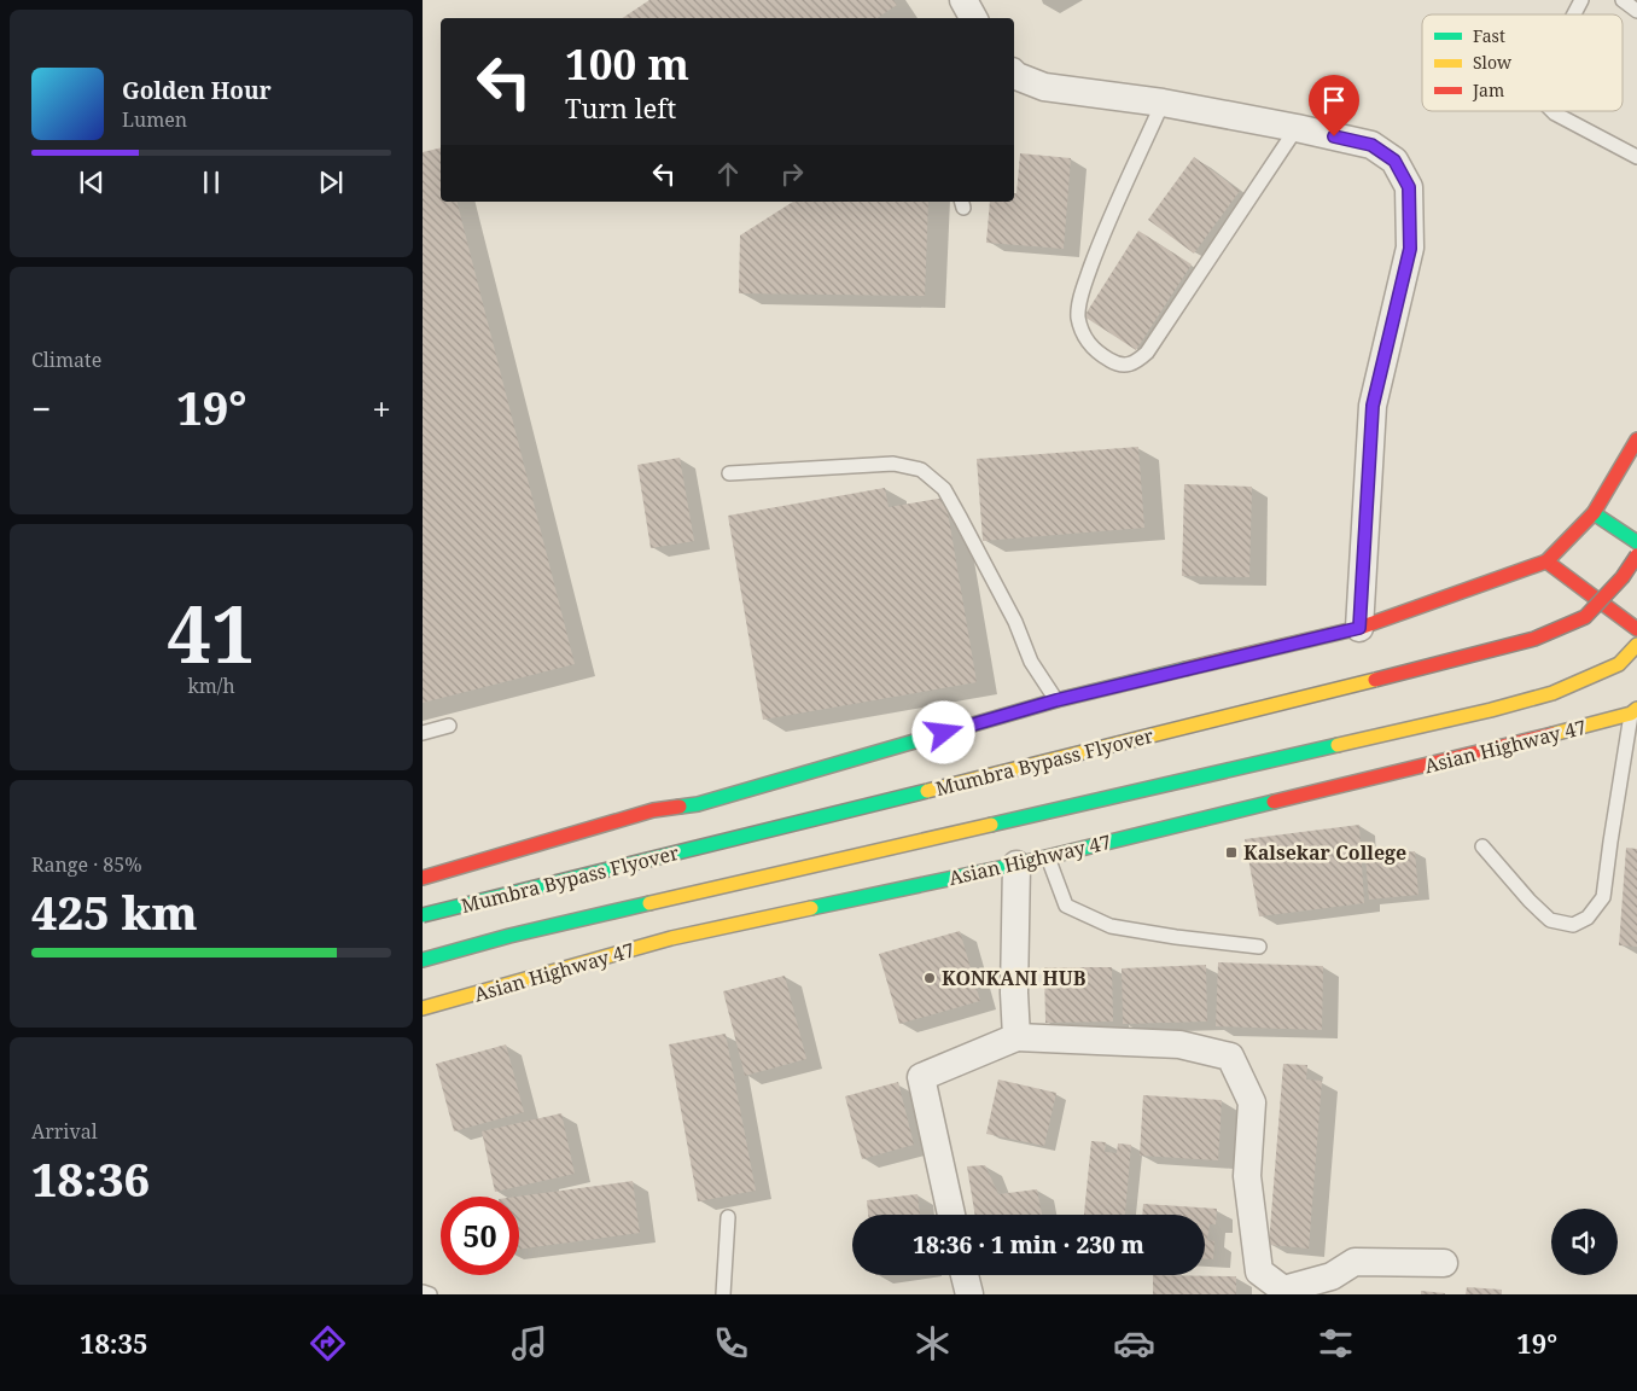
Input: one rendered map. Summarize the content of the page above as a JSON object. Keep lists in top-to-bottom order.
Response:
{
  "streets": {
    "main road": ["Asian Highway 47", "Mumbra Bypass Flyover"]
  },
  "places": {
    "transit": ["Kalsekar College"],
    "other": ["KONKANI HUB"]
  },
  "legend": ["Fast", "Slow", "Jam"],
  "page": {
    "turn": ["100 m", "Turn left"],
    "song": ["Golden Hour", "Lumen"],
    "tile": [
      "Climate",
      ["41", "km/h"],
      ["Range · 85%", "425 km"],
      ["Arrival", "18:36"]
    ],
    "heat": ["−", "19°", "+"],
    "limit": "50",
    "trip": "18:36 · 1 min · 230 m",
    "tabs": ["18:35", "19°"]
  }
}
